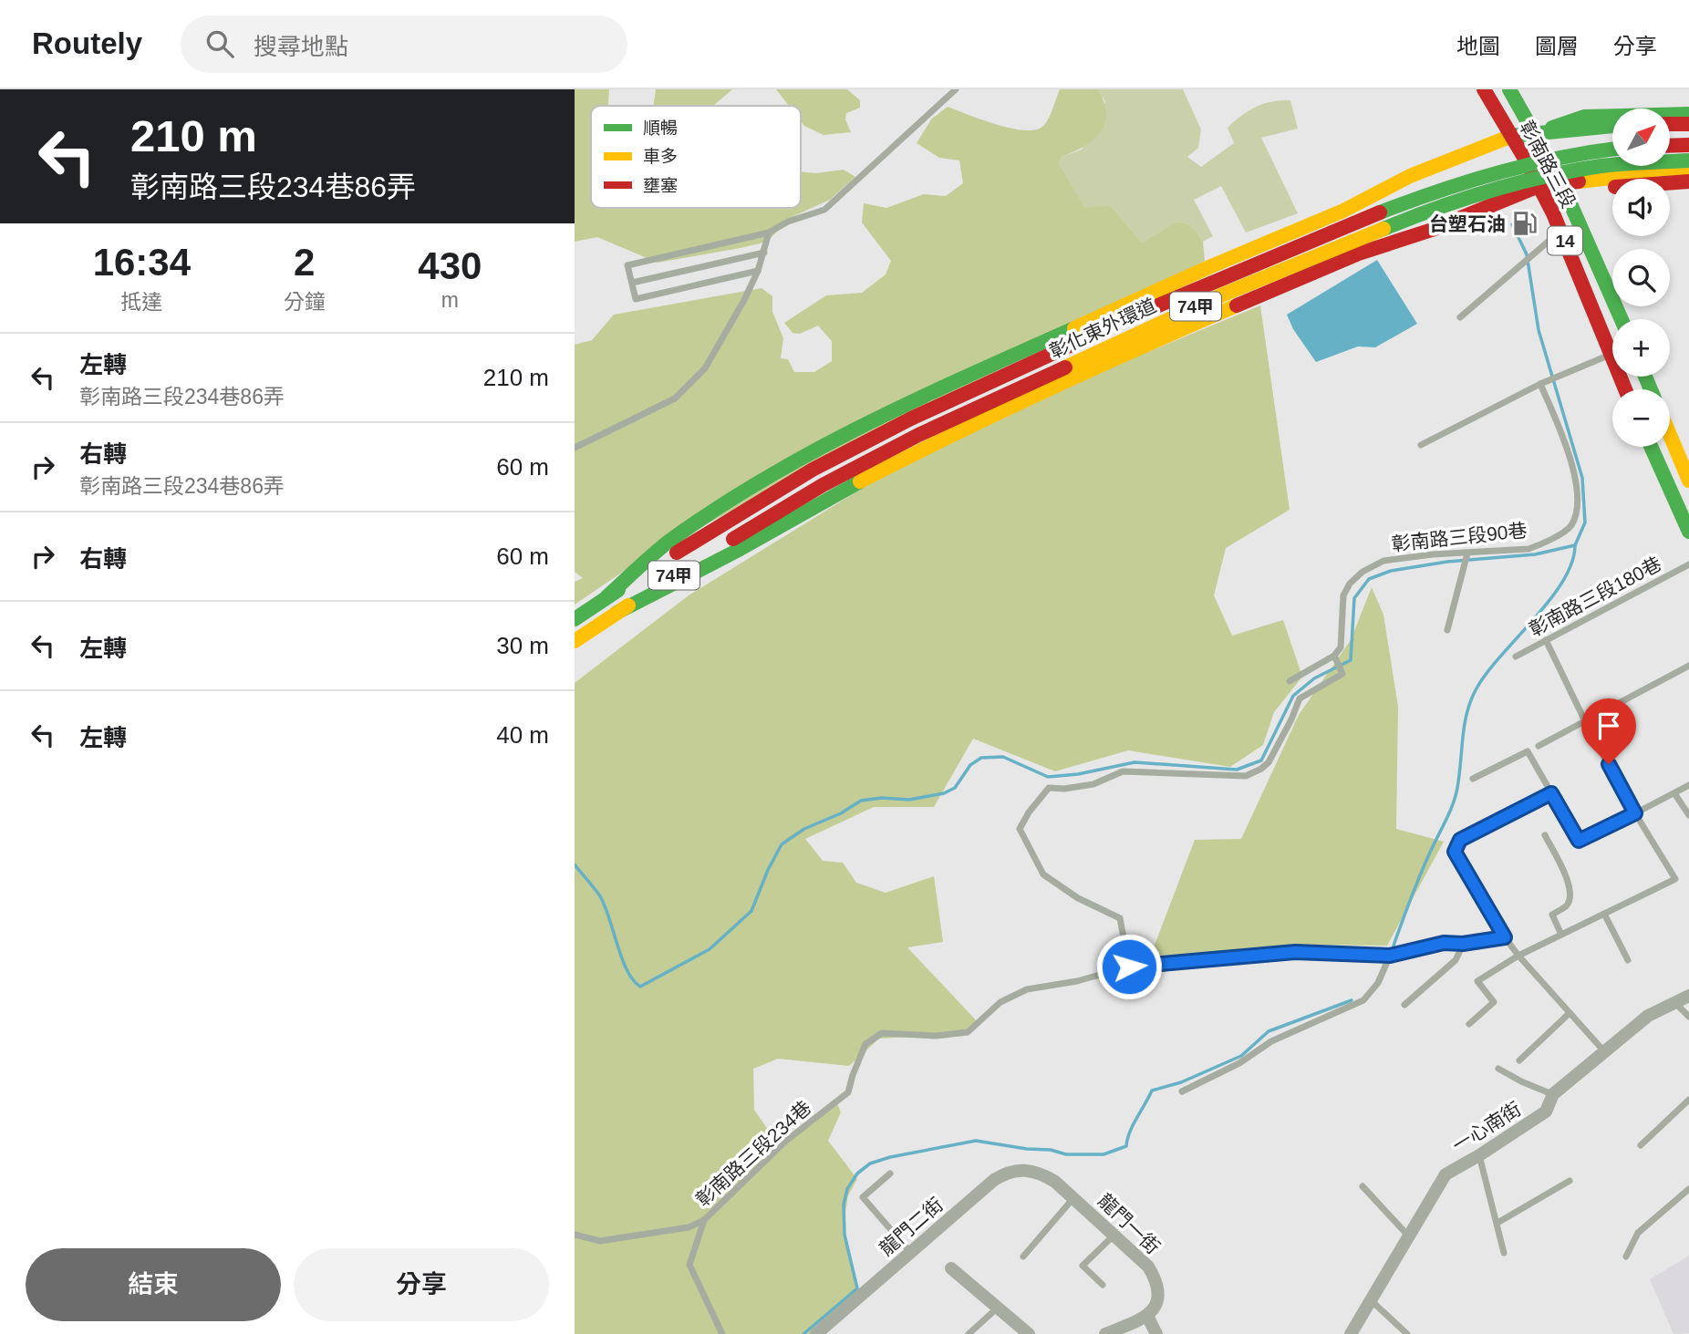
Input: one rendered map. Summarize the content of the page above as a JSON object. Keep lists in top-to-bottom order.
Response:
{
  "streets": {
    "main road": [
      "彰南路三段",
      "14",
      "74甲",
      "彰化東外環道"
    ],
    "street": ["一心南街", "龍門一街", "龍門二街"],
    "lane": ["彰南路三段90巷", "彰南路三段180巷", "彰南路三段234巷"]
  },
  "crossings": [
    ["彰南路三段", "74甲"],
    ["74甲", "彰化東外環道"],
    ["彰南路三段90巷", "彰南路三段234巷"],
    ["龍門一街", "龍門二街"]
  ],
  "places": {
    "fuel station": ["台塑石油"]
  },
  "legend": ["順暢", "車多", "壅塞"],
  "north": "top right",
  "page": {
    "header": "Routely",
    "search": "搜尋地點",
    "nav": ["地圖", "圖層", "分享"],
    "turn": ["210 m", "彰南路三段234巷86弄"],
    "map_buttons": ["+", "−"],
    "eta": [
      "16:34",
      "抵達",
      "2",
      "分鐘",
      "430",
      "m"
    ],
    "list": [
      {
        "name": "左轉",
        "note": "彰南路三段234巷86弄",
        "value": "210 m"
      },
      {
        "name": "右轉",
        "note": "彰南路三段234巷86弄",
        "value": "60 m"
      },
      {
        "name": "右轉",
        "value": "60 m"
      },
      {
        "name": "左轉",
        "value": "30 m"
      },
      {
        "name": "左轉",
        "value": "40 m"
      }
    ],
    "buttons": ["結束", "分享"]
  }
}
